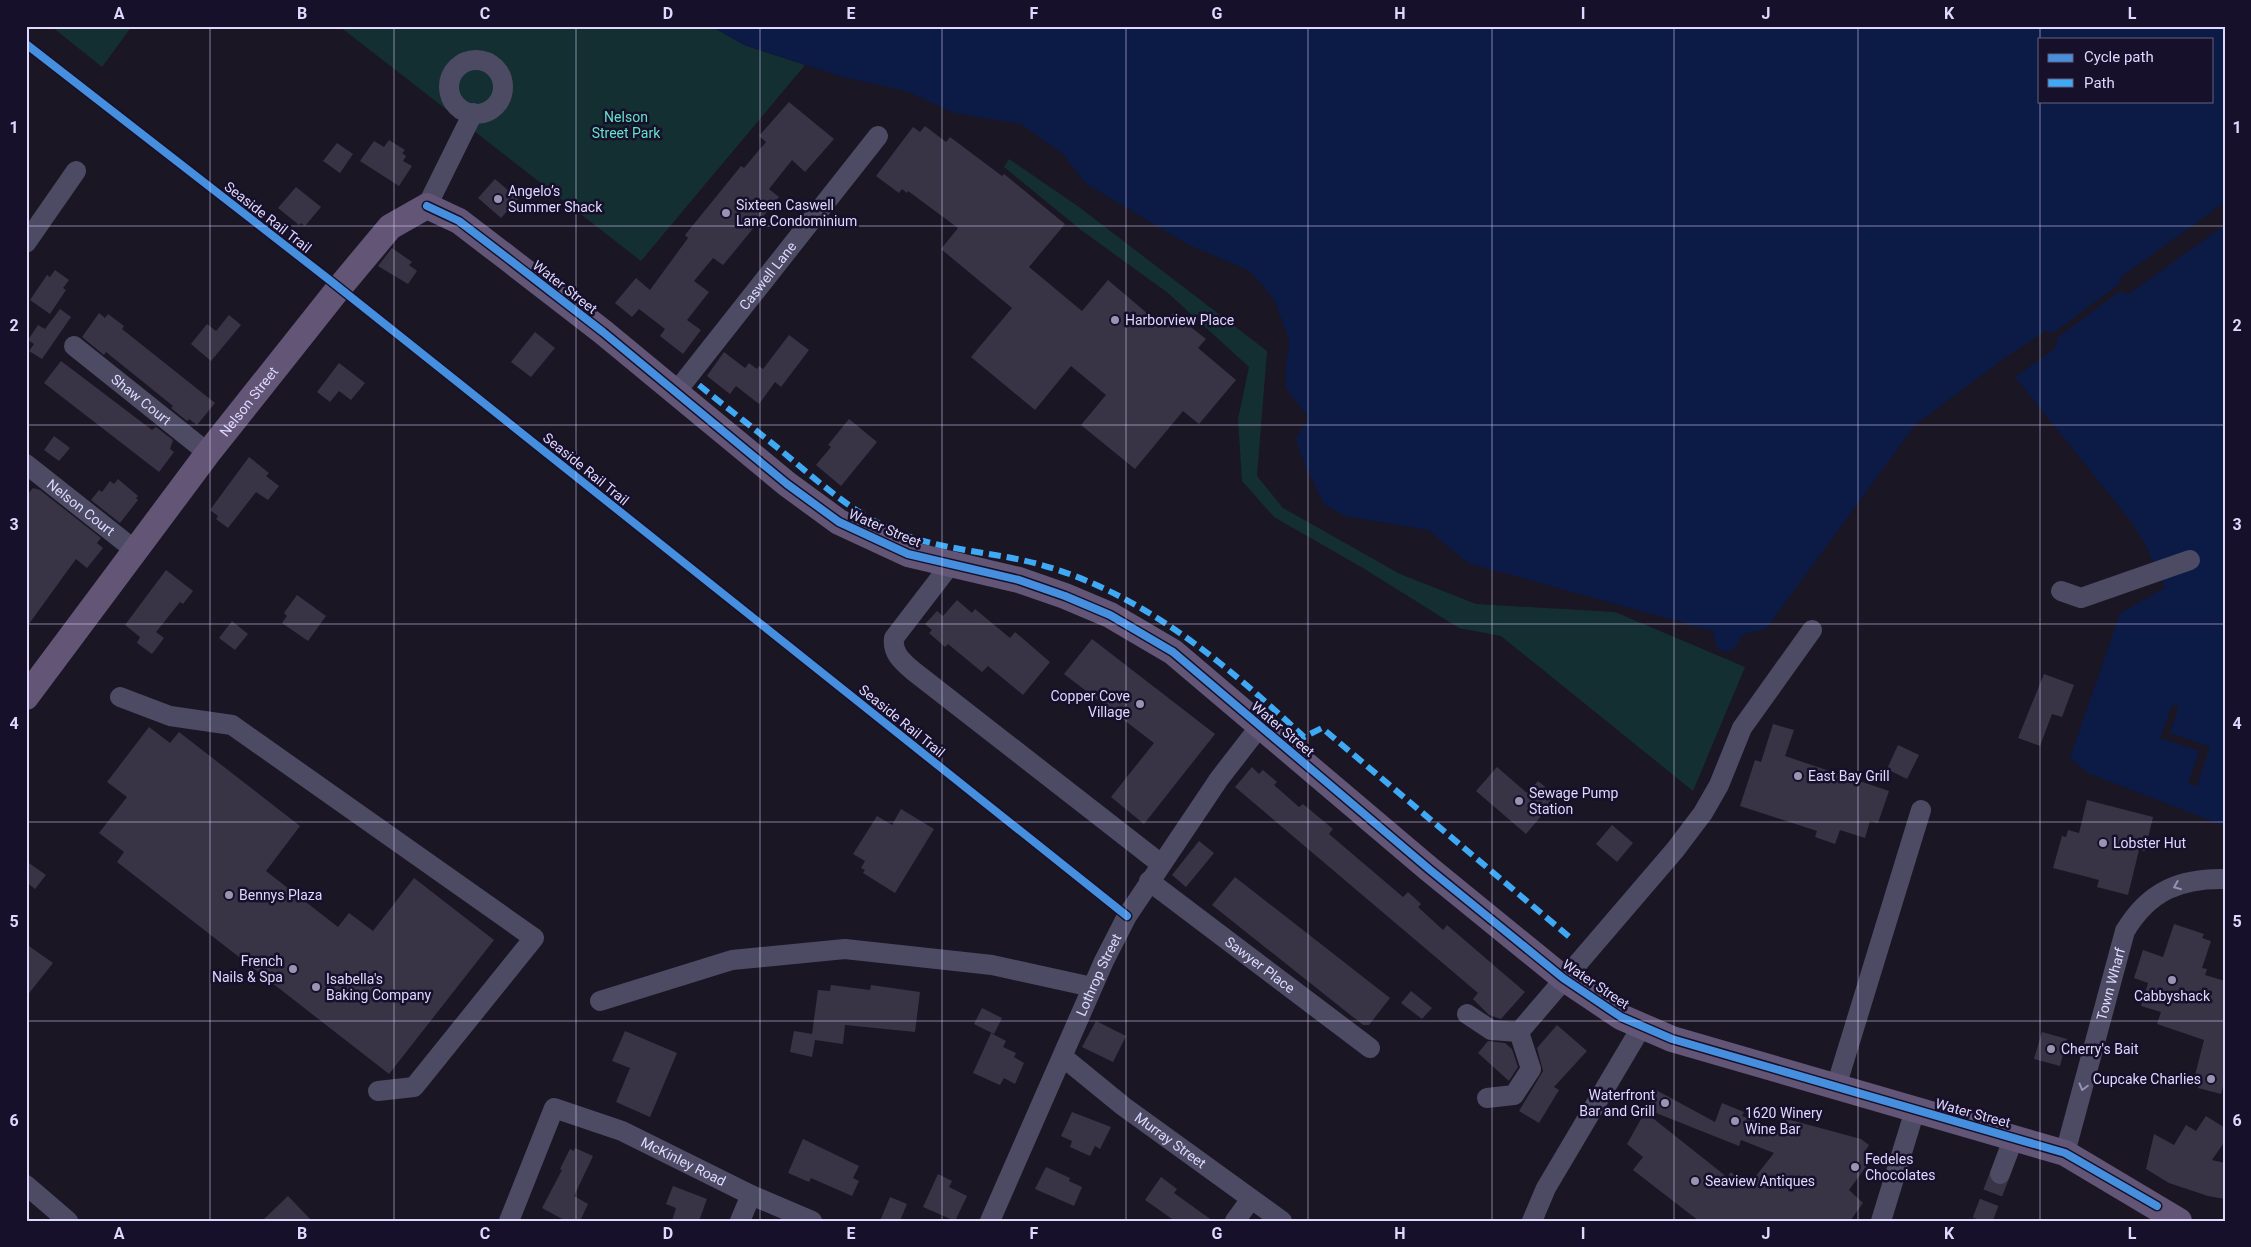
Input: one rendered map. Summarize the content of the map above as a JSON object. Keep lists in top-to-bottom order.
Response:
{
  "streets": {
    "main road": ["Water Street", "Nelson Street"],
    "street": [
      "Caswell Lane",
      "Shaw Court",
      "Nelson Court",
      "Sawyer Place",
      "Lothrop Street",
      "Town Wharf",
      "Murray Street",
      "McKinley Road"
    ],
    "cycle path": ["Seaside Rail Trail"]
  },
  "crossings": [
    ["Caswell Lane", "Water Street"],
    ["Water Street", "Nelson Street"],
    ["Water Street", "Lothrop Street"],
    ["Water Street", "Town Wharf"],
    ["Shaw Court", "Nelson Street"],
    ["Nelson Street", "Nelson Court"],
    ["Sawyer Place", "Lothrop Street"],
    ["Lothrop Street", "Murray Street"]
  ],
  "one_way": ["Town Wharf"],
  "parks": ["Nelson Street Park"],
  "places": [
    "Angelo’s Summer Shack",
    "Sixteen Caswell Lane Condominium",
    "Harborview Place",
    "Copper Cove Village",
    "East Bay Grill",
    "Sewage Pump Station",
    "Lobster Hut",
    "Bennys Plaza",
    "French Nails & Spa",
    "Cabbyshack",
    "Isabella's Baking Company",
    "Cherry's Bait",
    "Cupcake Charlies",
    "Waterfront Bar and Grill",
    "1620 Winery Wine Bar",
    "Fedeles Chocolates",
    "Seaview Antiques"
  ],
  "legend": ["Cycle path", "Path"],
  "grid": {
    "columns": [
      "A",
      "B",
      "C",
      "D",
      "E",
      "F",
      "G",
      "H",
      "I",
      "J",
      "K",
      "L"
    ],
    "rows": [
      "1",
      "2",
      "3",
      "4",
      "5",
      "6"
    ]
  }
}
